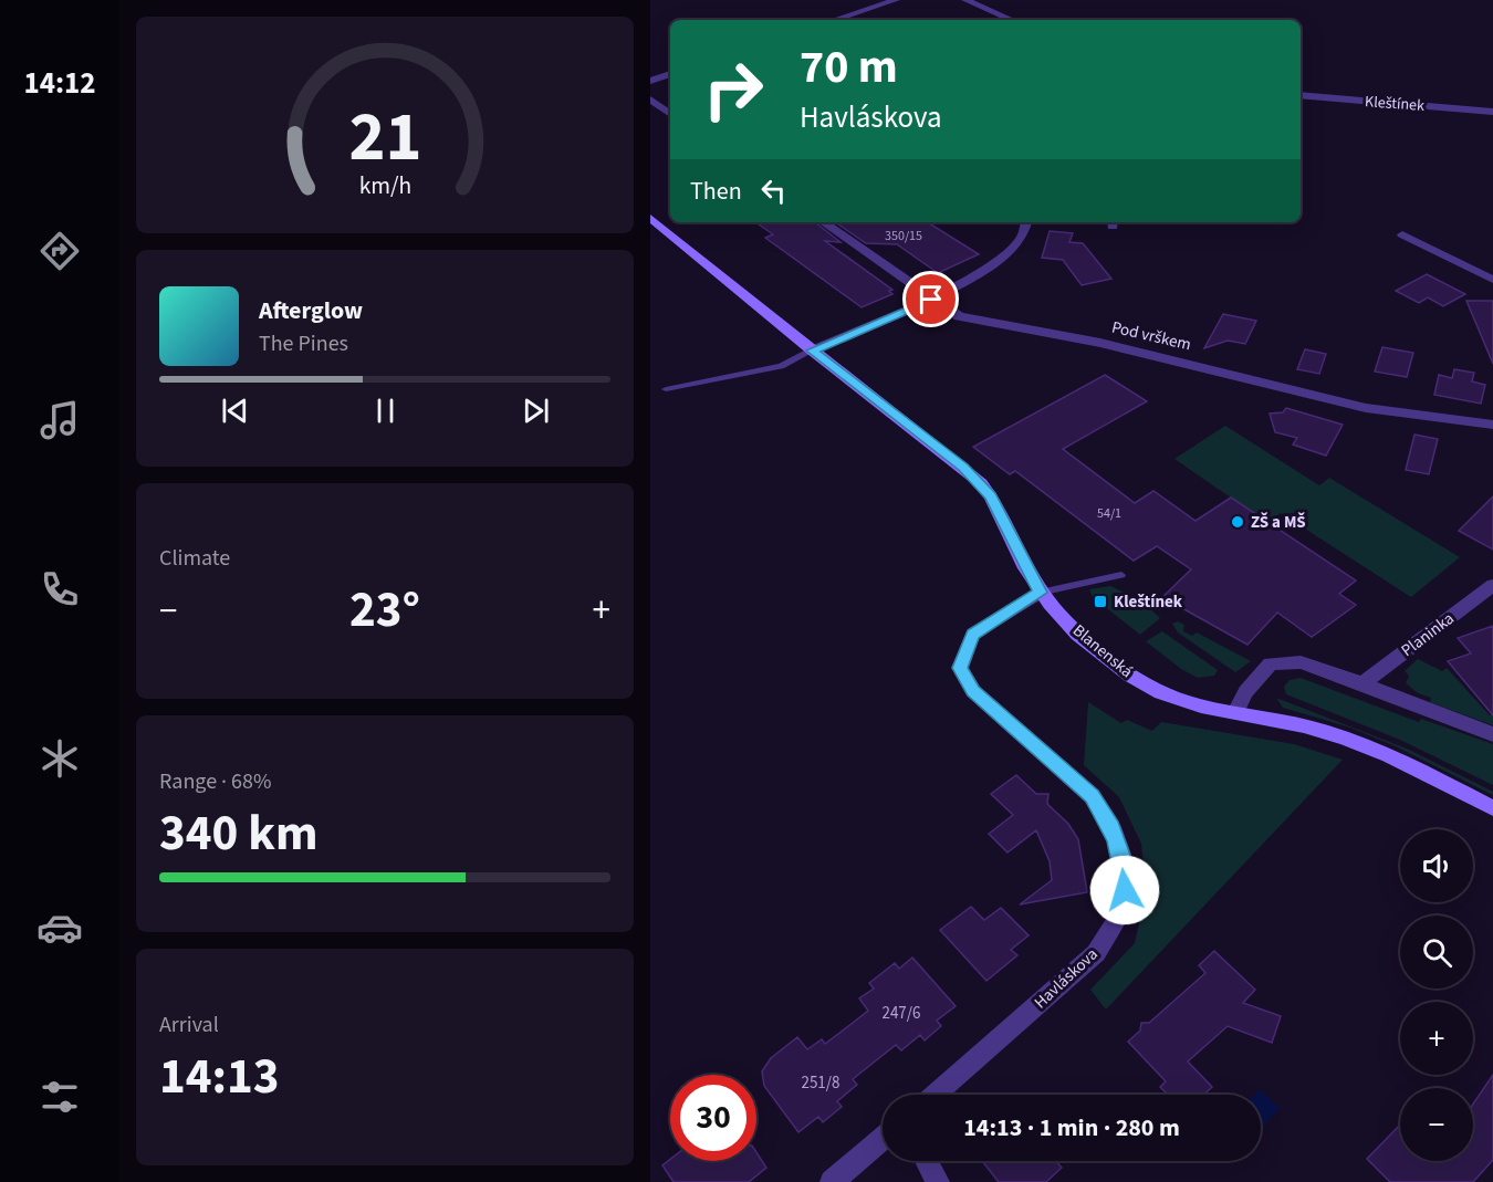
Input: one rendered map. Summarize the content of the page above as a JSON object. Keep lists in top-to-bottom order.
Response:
{
  "streets": {
    "street": [
      "Kleštínek",
      "Pod vrškem",
      "Planinka",
      "Blanenská",
      "Havláskova"
    ]
  },
  "crossings": [
    ["Blanenská", "Havláskova"]
  ],
  "places": {
    "other": ["ZŠ a MŠ"],
    "transit": ["Kleštínek"]
  },
  "house_numbers": [
    "350/15",
    "54/1",
    "247/6",
    "251/8"
  ],
  "page": {
    "tabs": "14:12",
    "turn": ["70 m", "Havláskova"],
    "then": "Then",
    "song": ["Afterglow", "The Pines"],
    "tile": [
      "Climate",
      ["Range · 68%", "340 km"],
      ["Arrival", "14:13"]
    ],
    "heat": ["−", "23°", "+"],
    "map_buttons": ["+", "−"],
    "limit": "30",
    "trip": "14:13 · 1 min · 280 m",
    "gauge": ["21", "km/h"]
  }
}
